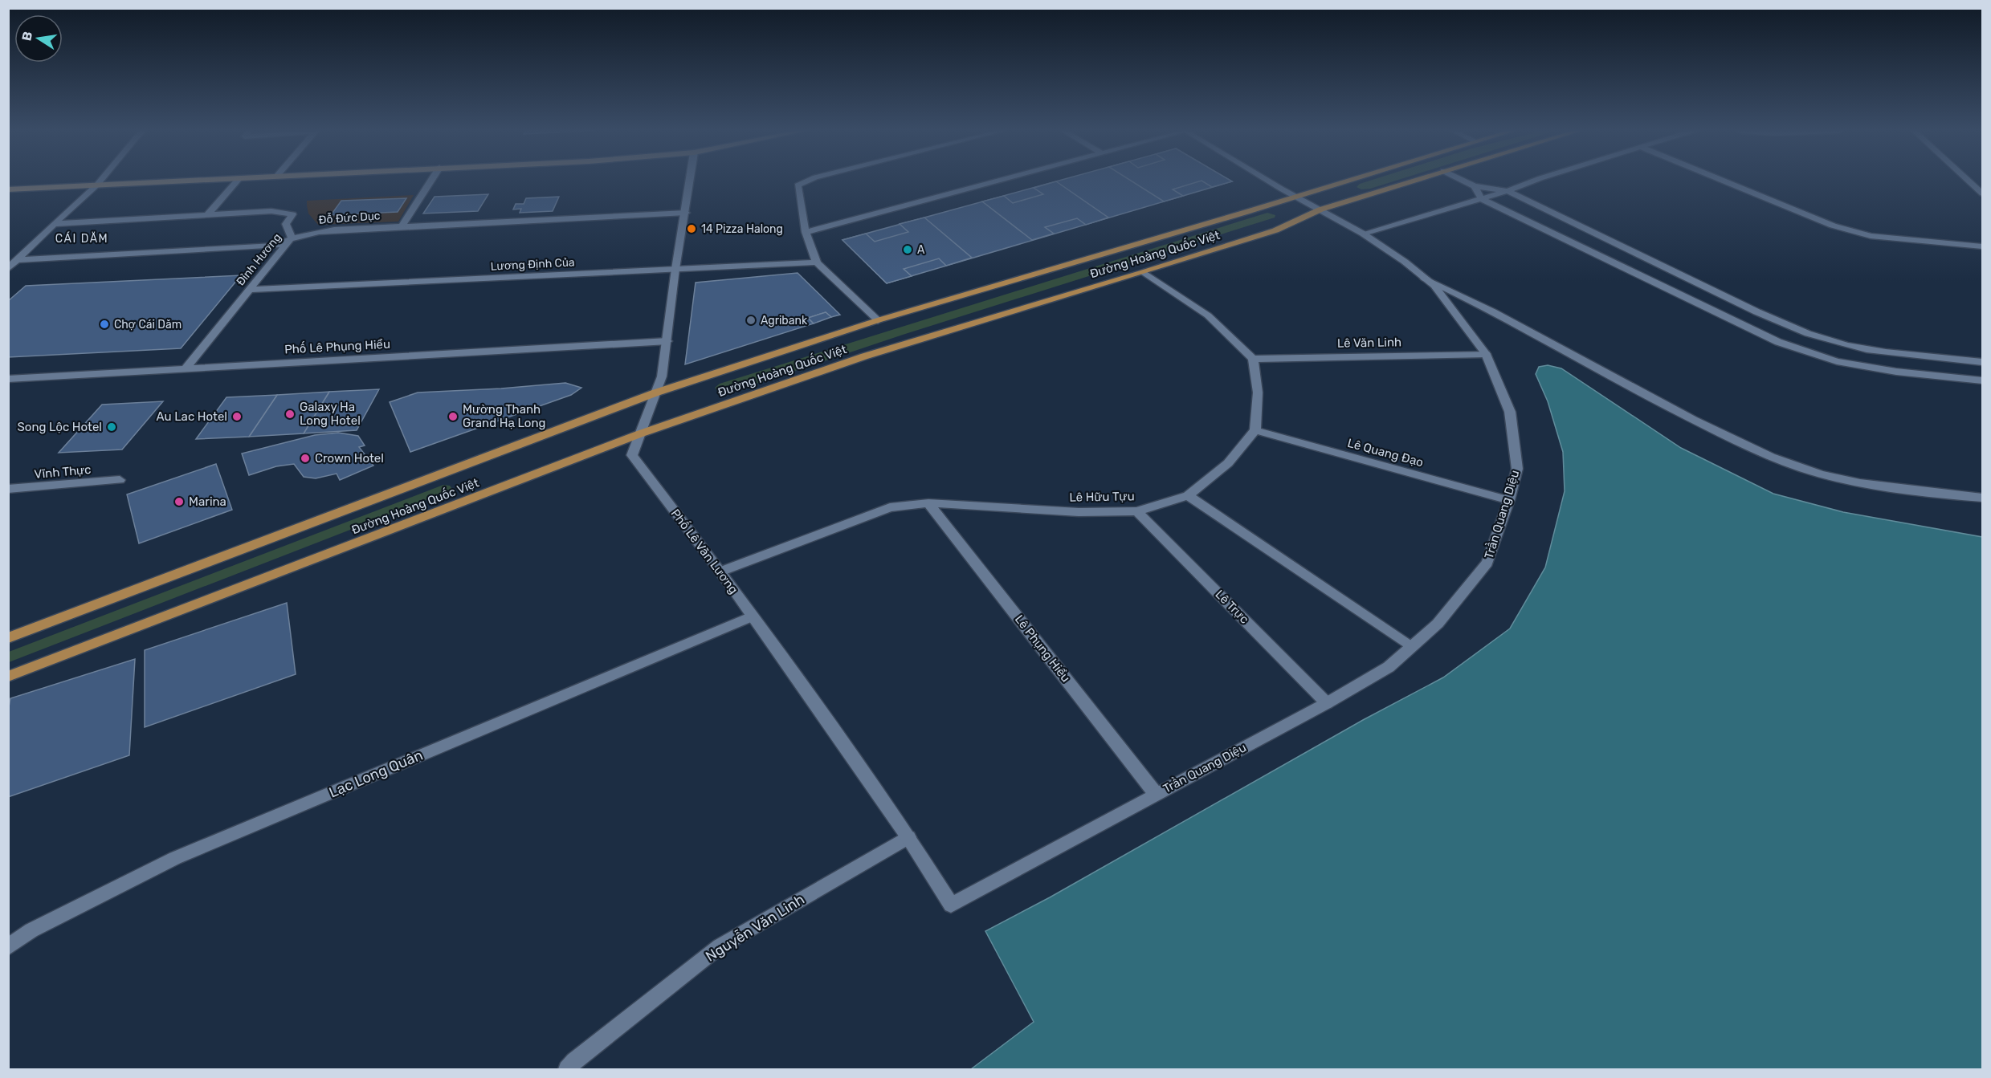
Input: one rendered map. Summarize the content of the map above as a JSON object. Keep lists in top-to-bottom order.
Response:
{
  "streets": {
    "main road": ["Đường Hoàng Quốc Việt"],
    "street": [
      "Đỗ Đức Dục",
      "Đỉnh Hương",
      "Lương Định Của",
      "Lê Văn Linh",
      "Phố Lê Phụng Hiểu",
      "Lê Quang Đạo",
      "Vĩnh Thực",
      "Lê Hữu Tựu",
      "Trần Quang Diệu",
      "Phố Lê Văn Lương",
      "Lê Trực",
      "Lê Phụng Hiểu",
      "Lạc Long Quân",
      "Nguyễn Văn Linh"
    ]
  },
  "crossings": [
    ["Đỗ Đức Dục", "Đỉnh Hương"],
    ["Đỗ Đức Dục", "Phố Lê Văn Lương"],
    ["Đường Hoàng Quốc Việt", "Trần Quang Diệu"],
    ["Đường Hoàng Quốc Việt", "Phố Lê Văn Lương"],
    ["Đỉnh Hương", "Lương Định Của"],
    ["Đỉnh Hương", "Phố Lê Phụng Hiểu"],
    ["Lương Định Của", "Phố Lê Văn Lương"],
    ["Lê Văn Linh", "Trần Quang Diệu"],
    ["Phố Lê Phụng Hiểu", "Phố Lê Văn Lương"],
    ["Lê Quang Đạo", "Lê Hữu Tựu"],
    ["Lê Quang Đạo", "Trần Quang Diệu"],
    ["Lê Hữu Tựu", "Phố Lê Văn Lương"],
    ["Lê Hữu Tựu", "Lê Trực"],
    ["Lê Hữu Tựu", "Lê Phụng Hiểu"],
    ["Trần Quang Diệu", "Phố Lê Văn Lương"],
    ["Trần Quang Diệu", "Lê Trực"],
    ["Trần Quang Diệu", "Lê Phụng Hiểu"],
    ["Phố Lê Văn Lương", "Lạc Long Quân"],
    ["Phố Lê Văn Lương", "Nguyễn Văn Linh"]
  ],
  "districts": ["CÁI DĂM"],
  "places": [
    "14 Pizza Halong",
    "A",
    "Agribank",
    "Chợ Cái Dăm",
    "Galaxy Ha Long Hotel",
    "Au Lac Hotel",
    "Mường Thanh Grand Hạ Long",
    "Song Lộc Hotel",
    "Crown Hotel",
    "Marina"
  ],
  "north": "left"
}
